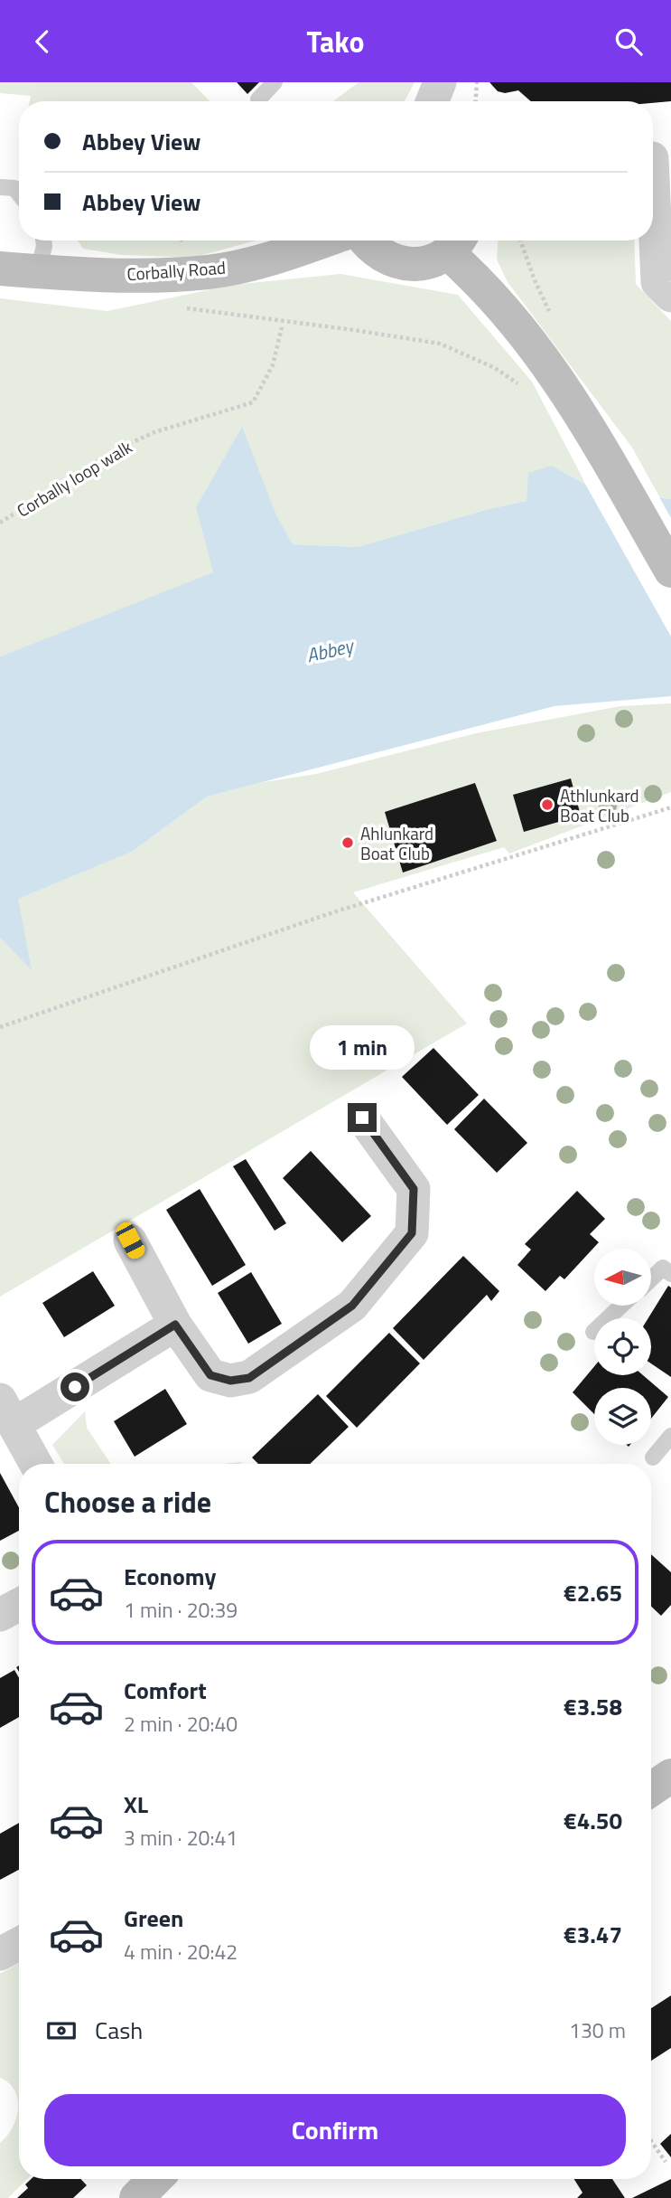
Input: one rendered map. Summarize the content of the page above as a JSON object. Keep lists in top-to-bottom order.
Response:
{
  "streets": {
    "main road": ["Corbally Road"],
    "path": ["Corbally loop walk"]
  },
  "water": ["Abbey"],
  "places": ["Athlunkard Boat Club", "Ahlunkard Boat Club"],
  "north": "left",
  "page": {
    "header": "Tako",
    "banner": ["Abbey View", "Abbey View"],
    "bubble": "1 min",
    "heading": "Choose a ride",
    "list": [
      {
        "name": "Economy",
        "note": "1 min · 20:39",
        "value": "€2.65"
      },
      {
        "name": "Comfort",
        "note": "2 min · 20:40",
        "value": "€3.58"
      },
      {
        "name": "XL",
        "note": "3 min · 20:41",
        "value": "€4.50"
      },
      {
        "name": "Green",
        "note": "4 min · 20:42",
        "value": "€3.47"
      }
    ],
    "pay": ["Cash", "130 m"],
    "buttons": "Confirm"
  }
}
